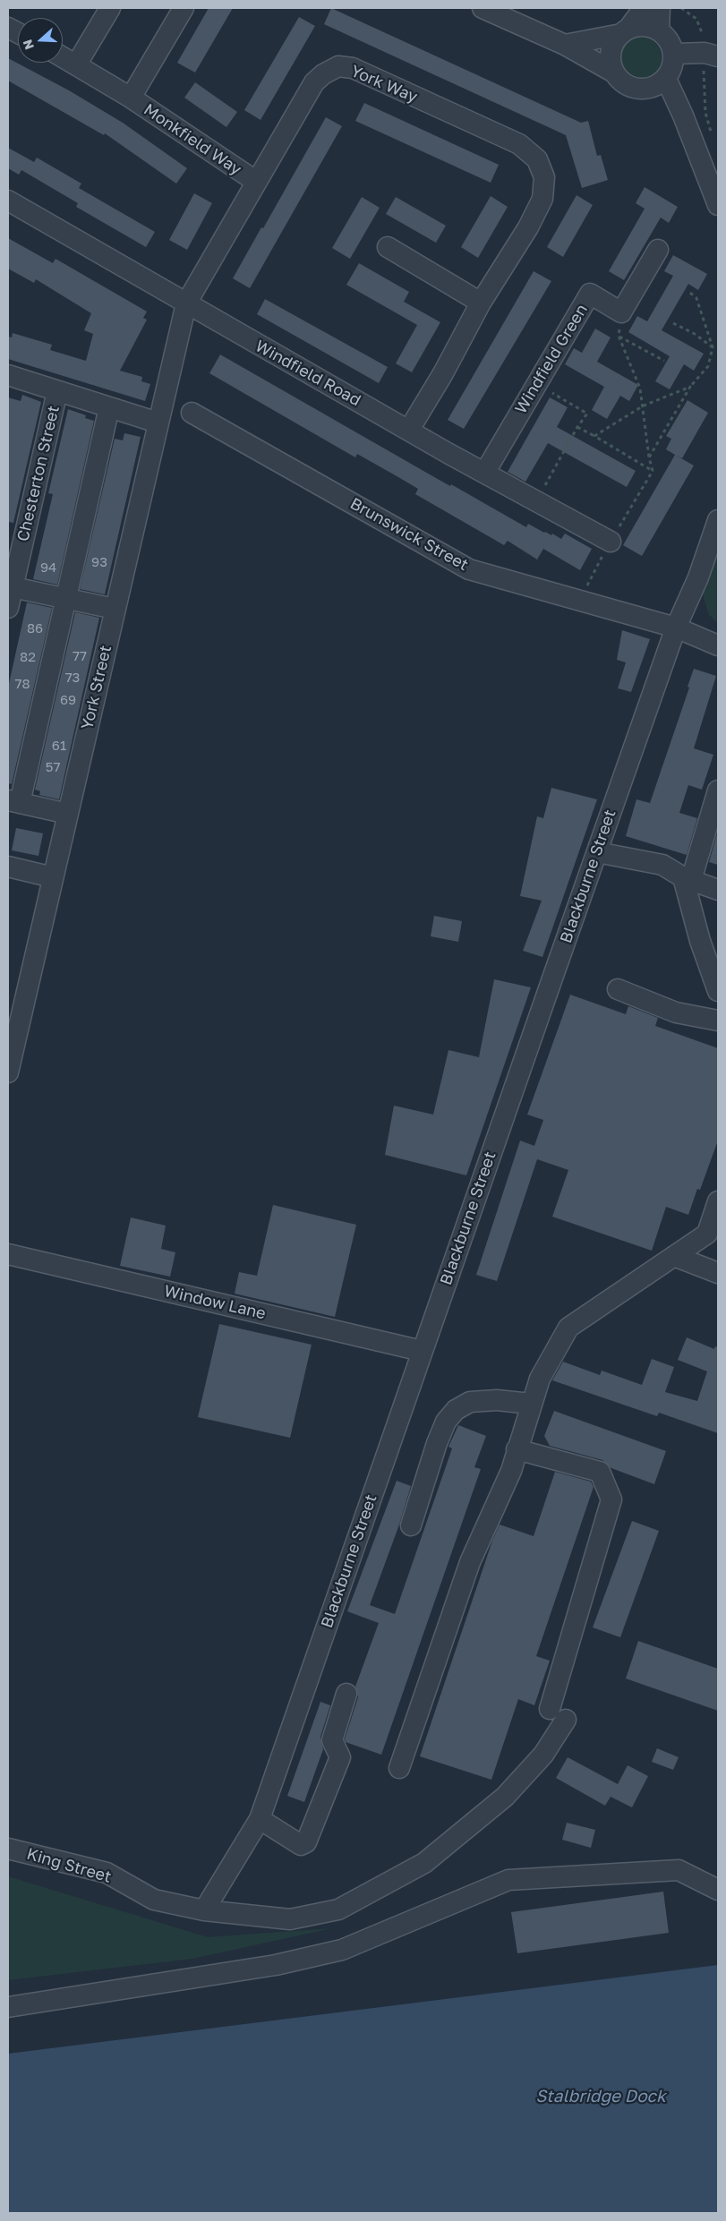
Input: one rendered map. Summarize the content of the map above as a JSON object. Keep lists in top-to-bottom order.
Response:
{
  "streets": {
    "street": [
      "York Way",
      "Monkfield Way",
      "Windfield Green",
      "Windfield Road",
      "Chesterton Street",
      "Brunswick Street",
      "York Street",
      "Blackburne Street",
      "Window Lane",
      "King Street"
    ]
  },
  "crossings": [
    ["York Way", "Monkfield Way"],
    ["York Way", "Windfield Road"],
    ["York Way", "York Street"],
    ["Windfield Green", "Windfield Road"],
    ["Windfield Road", "York Street"],
    ["Brunswick Street", "Blackburne Street"],
    ["Blackburne Street", "Window Lane"],
    ["Blackburne Street", "King Street"]
  ],
  "water": ["Stalbridge Dock"],
  "house_numbers": [
    "93",
    "94",
    "86",
    "77",
    "82",
    "73",
    "78",
    "69",
    "61",
    "57"
  ],
  "north": "left"
}
